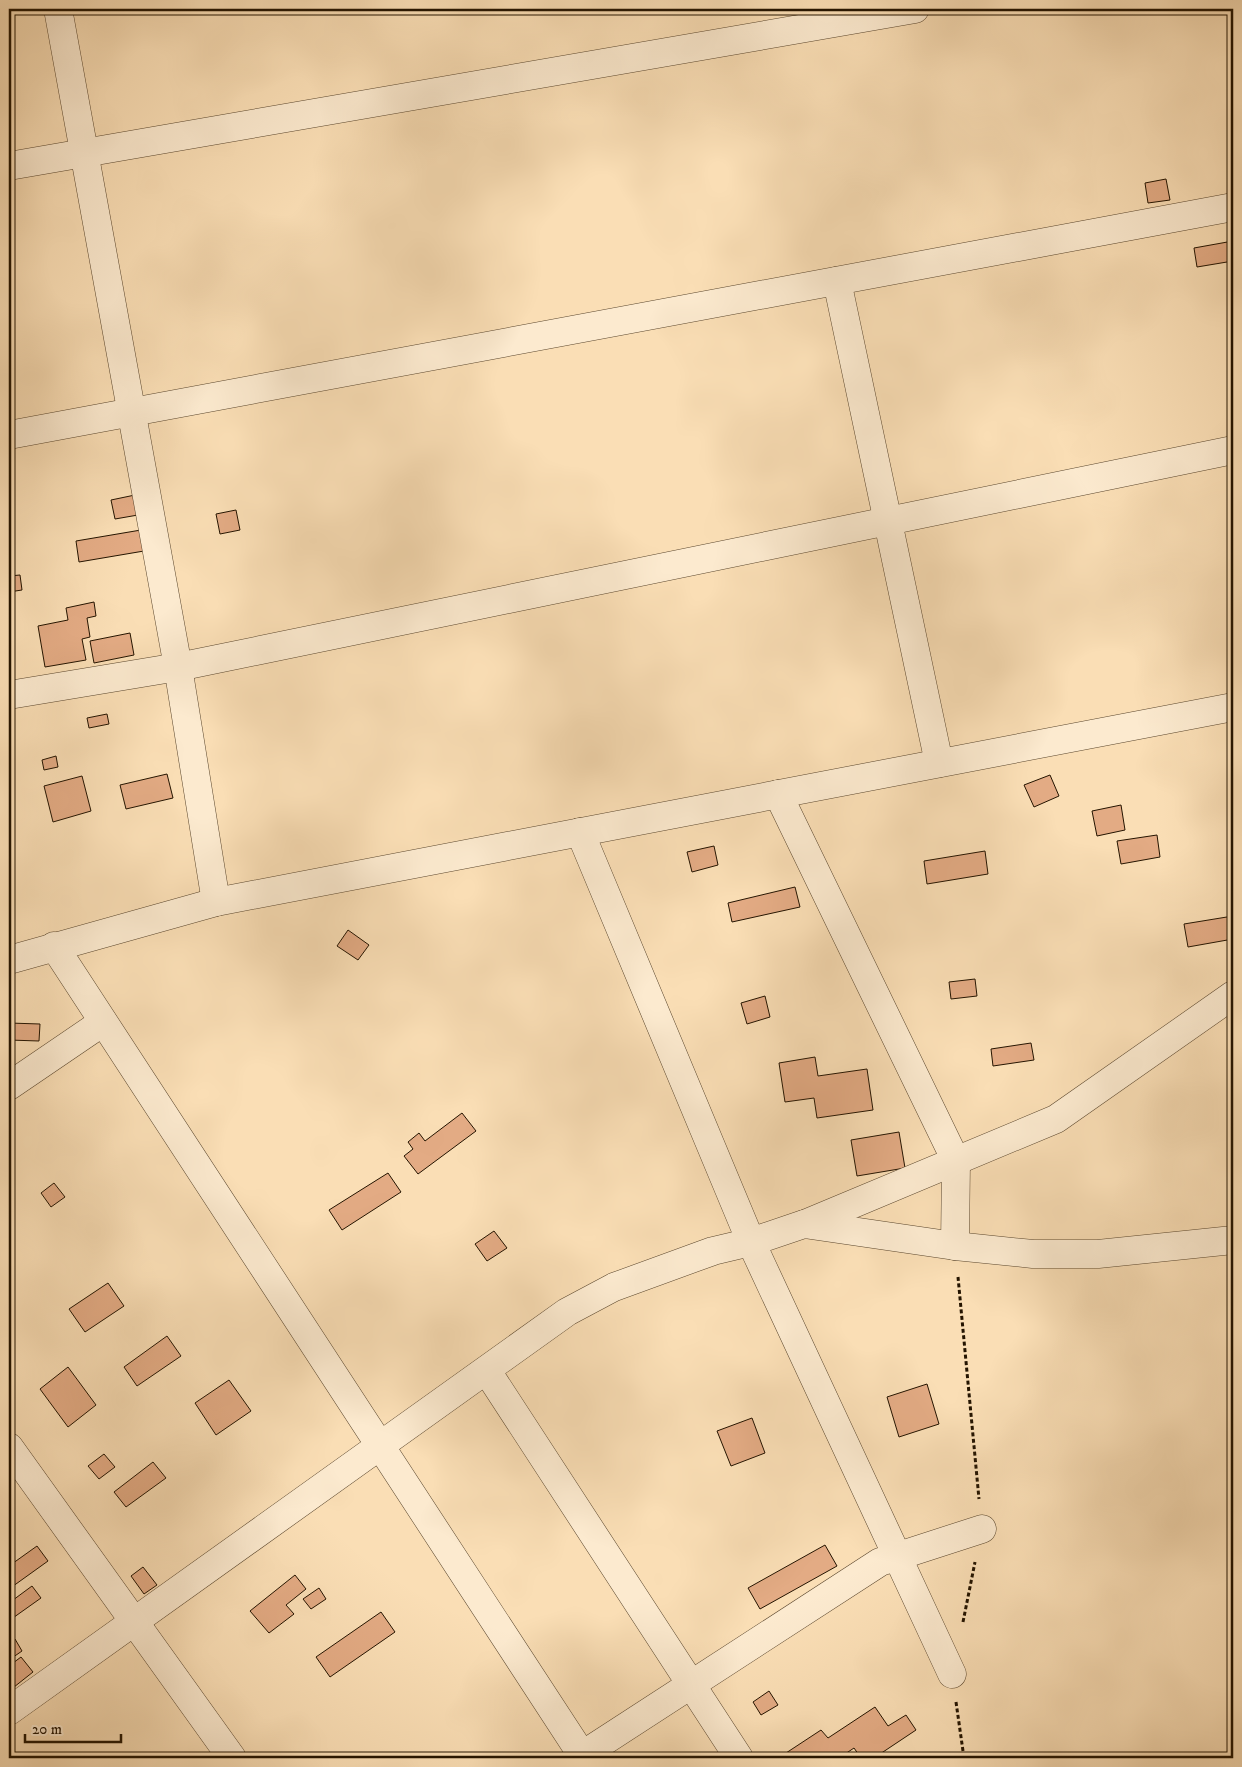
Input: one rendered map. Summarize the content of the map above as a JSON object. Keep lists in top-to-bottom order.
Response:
{
  "scale_bar": "20 m"
}
